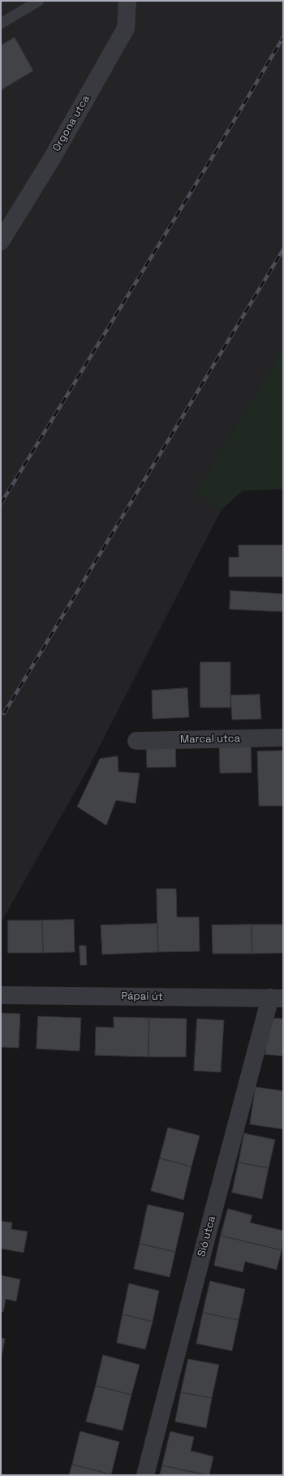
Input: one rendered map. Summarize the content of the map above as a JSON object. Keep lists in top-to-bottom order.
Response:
{
  "streets": {
    "street": [
      "Orgona utca",
      "Marcal utca",
      "Pápai út",
      "Sió utca"
    ]
  },
  "crossings": [
    ["Pápai út", "Sió utca"]
  ]
}
